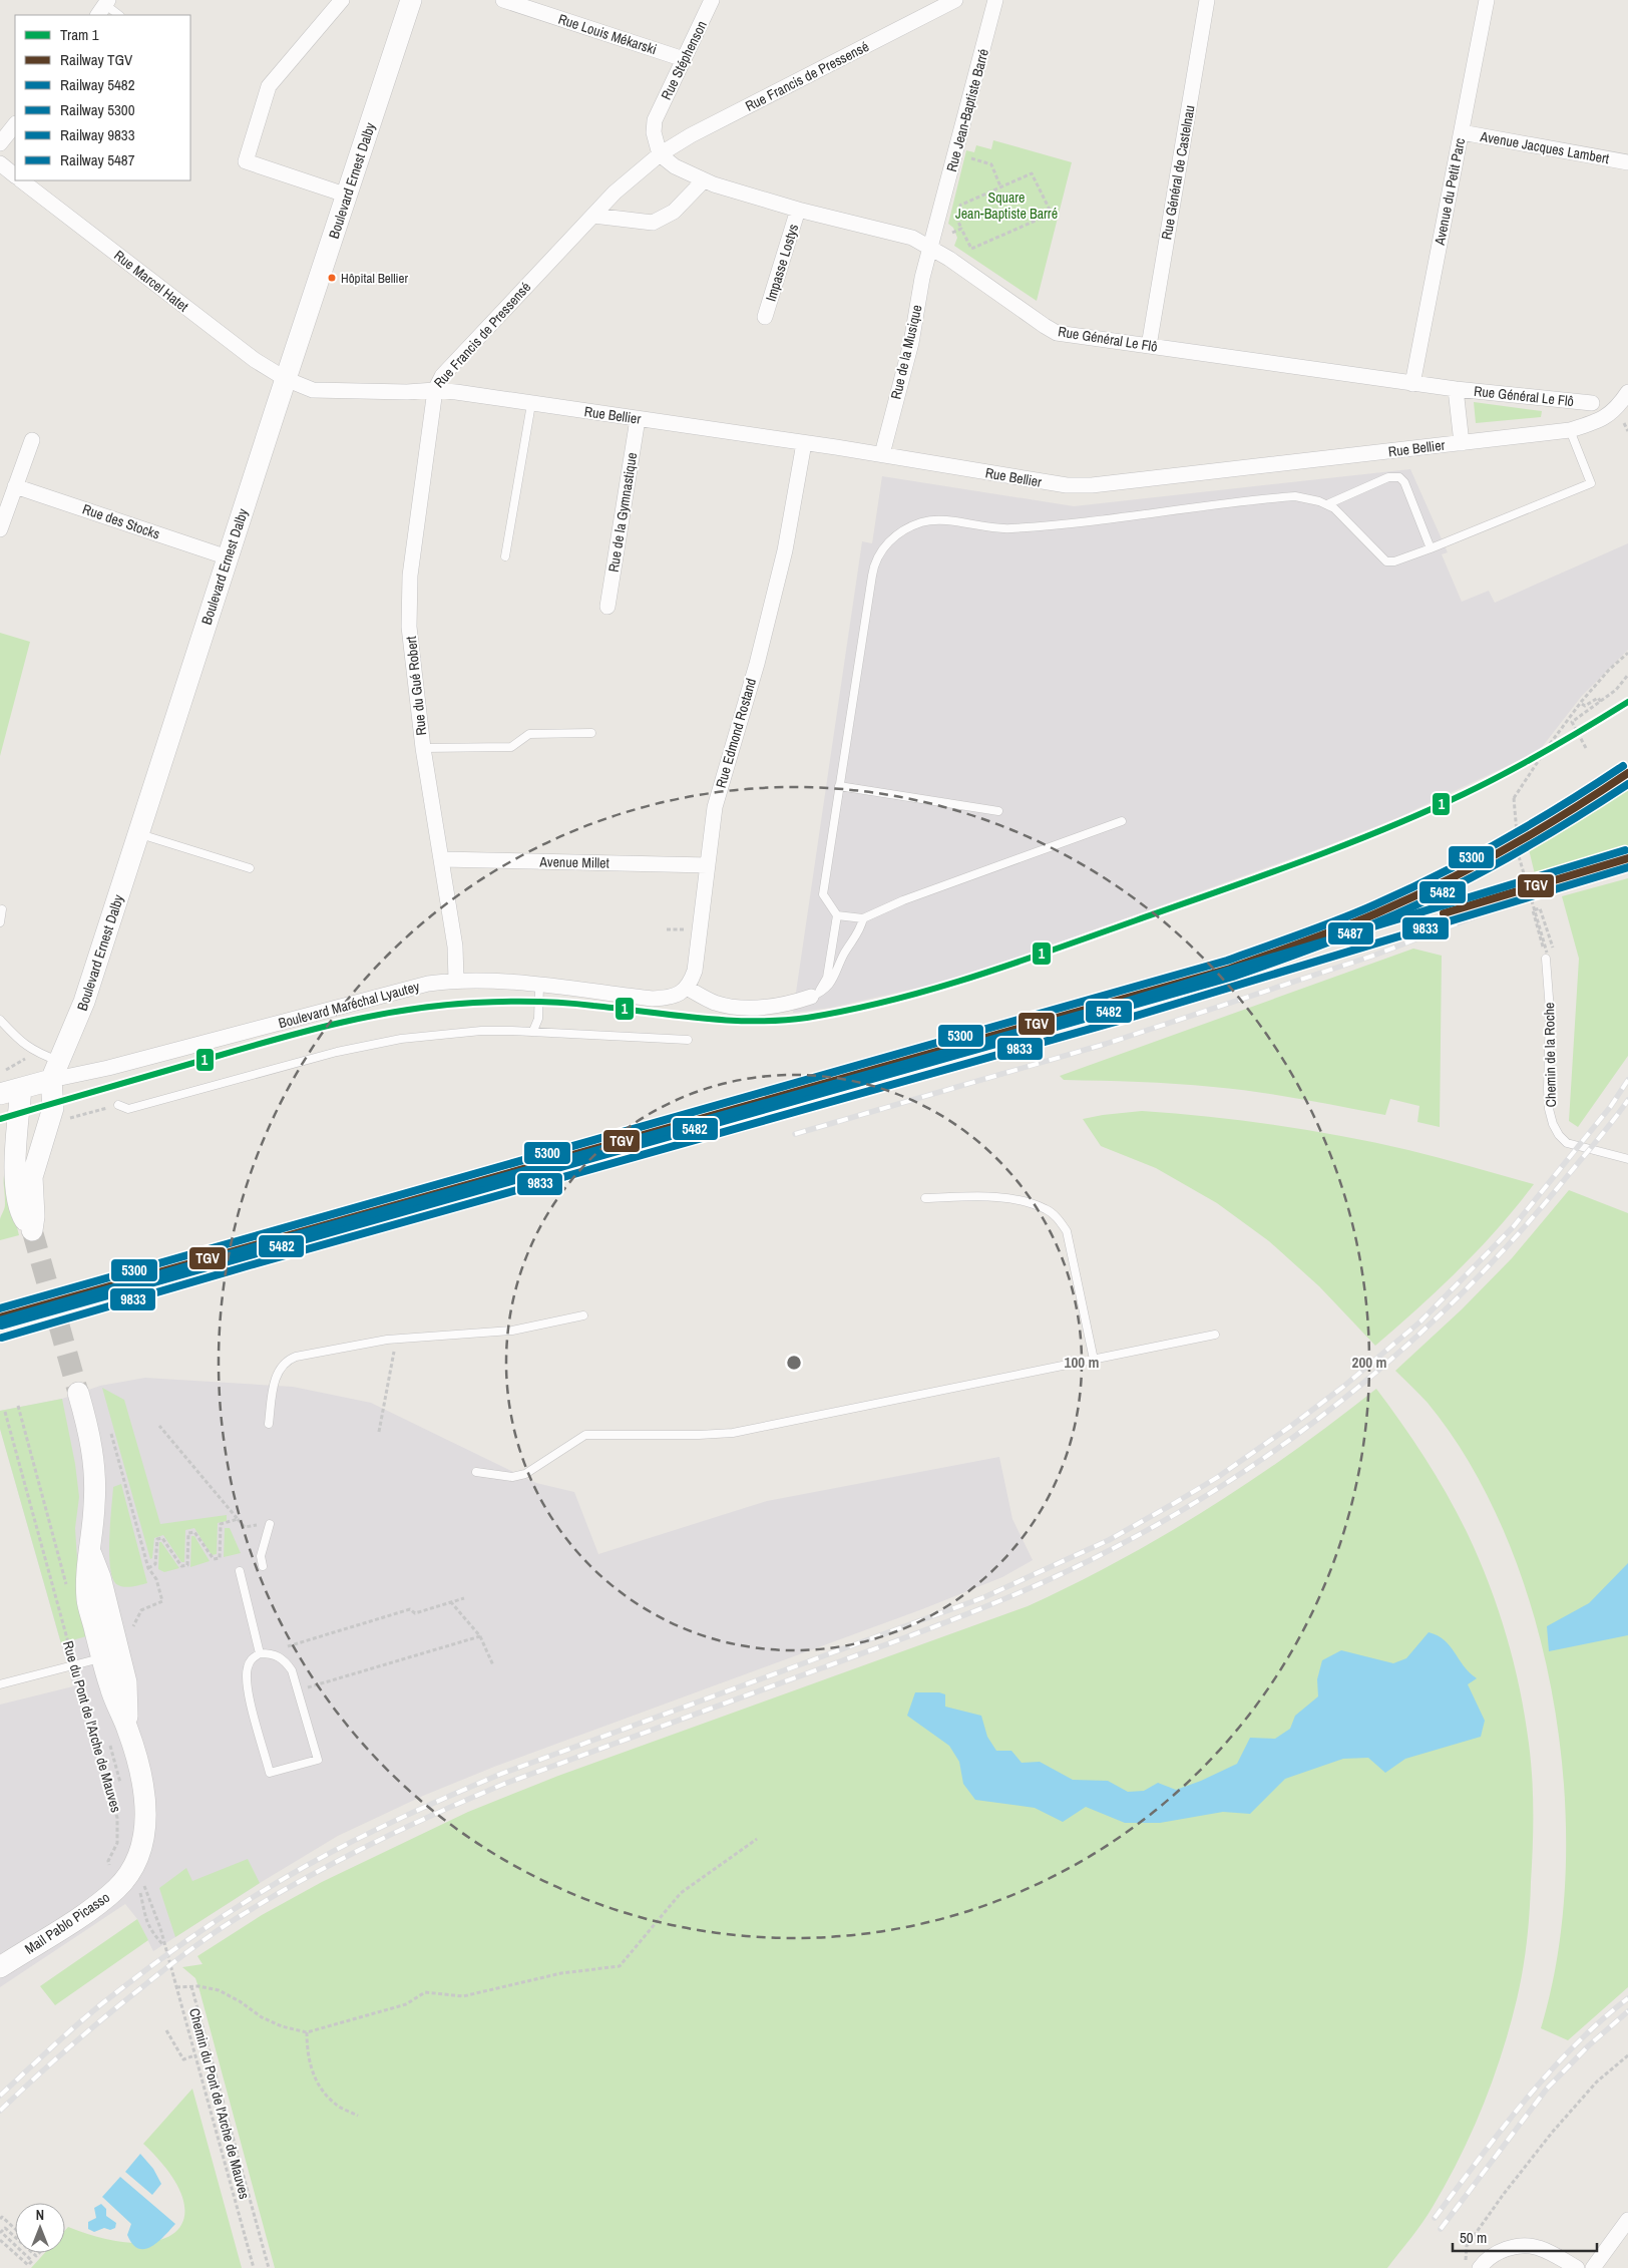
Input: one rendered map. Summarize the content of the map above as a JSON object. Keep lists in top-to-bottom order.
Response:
{
  "streets": {
    "street": [
      "Rue Louis Mékarski",
      "Rue Stéphenson",
      "Rue Francis de Pressensé",
      "Rue Jean-Baptiste Barré",
      "Avenue Jacques Lambert",
      "Rue Général de Castelnau",
      "Boulevard Ernest Dalby",
      "Avenue du Petit Parc",
      "Impasse Lostys",
      "Rue Marcel Hatet",
      "Rue Général Le Flô",
      "Rue de la Musique",
      "Rue Bellier",
      "Rue de la Gymnastique",
      "Rue des Stocks",
      "Rue du Gué Robert",
      "Rue Edmond Rostand",
      "Avenue Millet",
      "Boulevard Maréchal Lyautey",
      "Rue du Pont de l'Arche de Mauves",
      "Mail Pablo Picasso"
    ],
    "lane": ["Chemin de la Roche"],
    "path": ["Chemin du Pont de l'Arche de Mauves"]
  },
  "crossings": [
    ["Rue Louis Mékarski", "Rue Stéphenson"],
    ["Rue Stéphenson", "Rue Francis de Pressensé"],
    ["Rue Stéphenson", "Rue Général Le Flô"],
    ["Rue Francis de Pressensé", "Boulevard Ernest Dalby"],
    ["Rue Francis de Pressensé", "Rue Marcel Hatet"],
    ["Rue Francis de Pressensé", "Rue Général Le Flô"],
    ["Rue Francis de Pressensé", "Rue Bellier"],
    ["Rue Francis de Pressensé", "Rue du Gué Robert"],
    ["Rue Jean-Baptiste Barré", "Rue Général Le Flô"],
    ["Rue Jean-Baptiste Barré", "Rue de la Musique"],
    ["Avenue Jacques Lambert", "Avenue du Petit Parc"],
    ["Rue Général de Castelnau", "Rue Général Le Flô"],
    ["Boulevard Ernest Dalby", "Rue Marcel Hatet"],
    ["Boulevard Ernest Dalby", "Rue des Stocks"],
    ["Boulevard Ernest Dalby", "Boulevard Maréchal Lyautey"],
    ["Avenue du Petit Parc", "Rue Général Le Flô"],
    ["Impasse Lostys", "Rue Général Le Flô"],
    ["Rue Général Le Flô", "Rue de la Musique"],
    ["Rue Général Le Flô", "Rue Bellier"],
    ["Rue de la Musique", "Rue Bellier"],
    ["Rue Bellier", "Rue de la Gymnastique"],
    ["Rue Bellier", "Rue du Gué Robert"],
    ["Rue Bellier", "Rue Edmond Rostand"],
    ["Rue du Gué Robert", "Avenue Millet"],
    ["Rue du Gué Robert", "Boulevard Maréchal Lyautey"],
    ["Rue Edmond Rostand", "Avenue Millet"],
    ["Rue Edmond Rostand", "Boulevard Maréchal Lyautey"],
    ["Rue du Pont de l'Arche de Mauves", "Mail Pablo Picasso"],
    ["Rue du Pont de l'Arche de Mauves", "Chemin du Pont de l'Arche de Mauves"]
  ],
  "parks": ["Square Jean-Baptiste Barré"],
  "places": ["Hôpital Bellier"],
  "lines": [
    "tram line 1",
    "rail line 5300",
    "rail line TGV",
    "rail line 5482",
    "rail line 5487",
    "rail line 9833"
  ],
  "legend": [
    "Tram 1",
    "Railway TGV",
    "Railway 5482",
    "Railway 5300",
    "Railway 9833",
    "Railway 5487"
  ],
  "scale_bar": "50 m",
  "north": "top",
  "rings": ["100 m", "200 m"]
}
